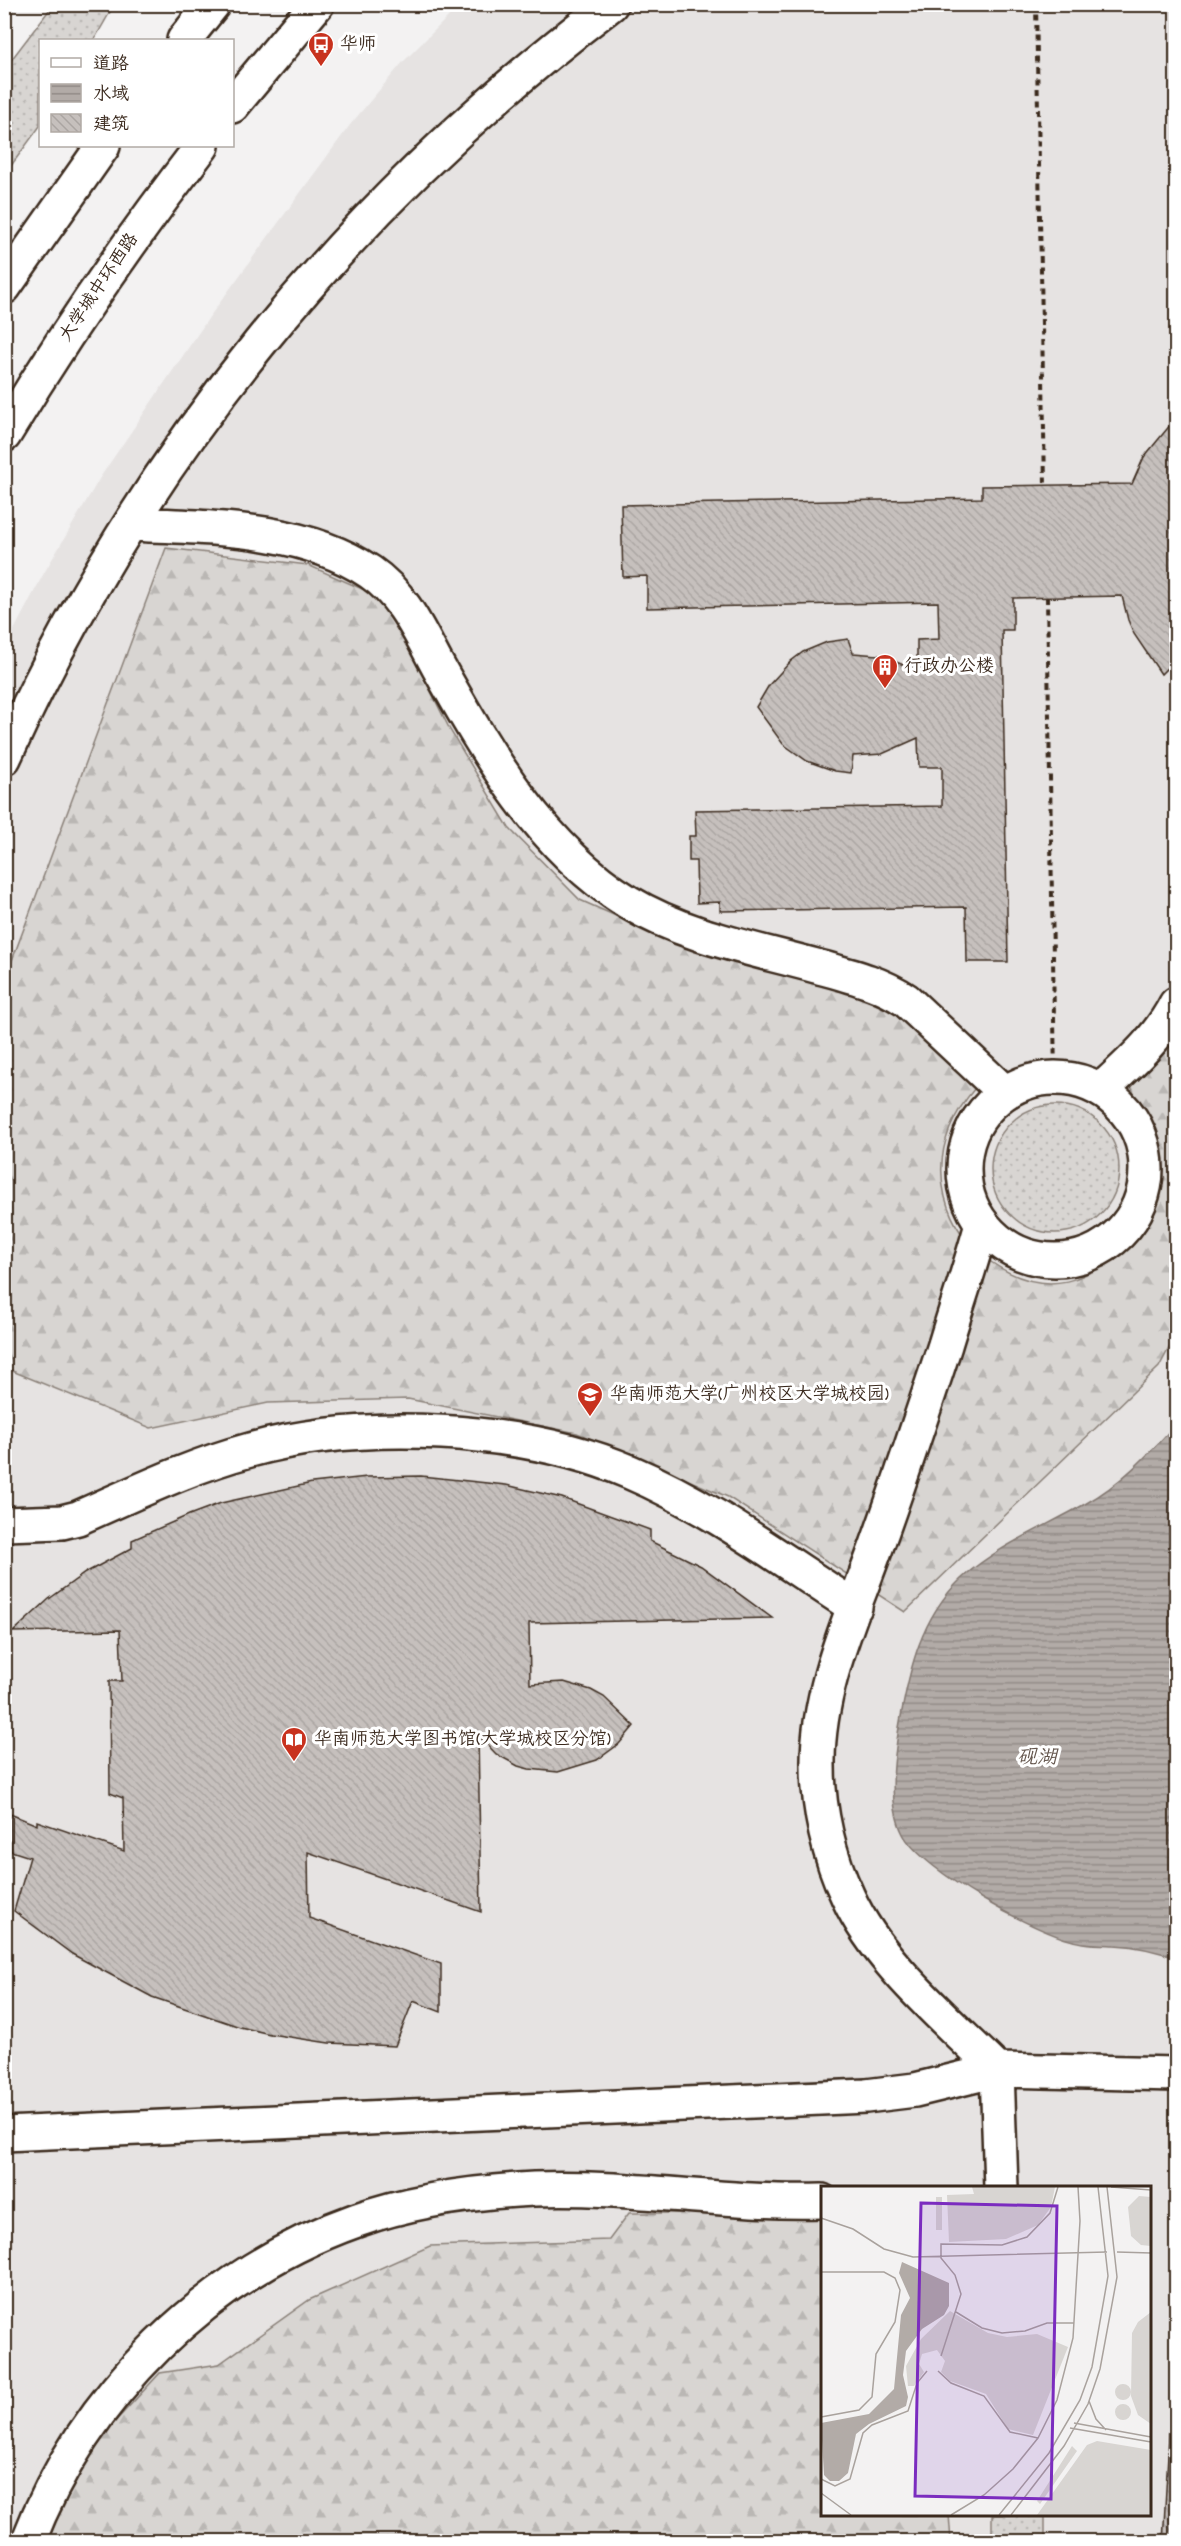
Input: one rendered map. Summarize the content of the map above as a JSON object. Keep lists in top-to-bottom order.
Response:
{
  "streets": {
    "main road": ["大学城中环西路"]
  },
  "water": ["砚湖"],
  "places": {
    "bus stop": ["华师"],
    "building": ["行政办公楼"],
    "school or university": ["华南师范大学(广州校区大学城校园)"],
    "library": ["华南师范大学图书馆(大学城校区分馆)"]
  },
  "legend": ["道路", "水域", "建筑"]
}
